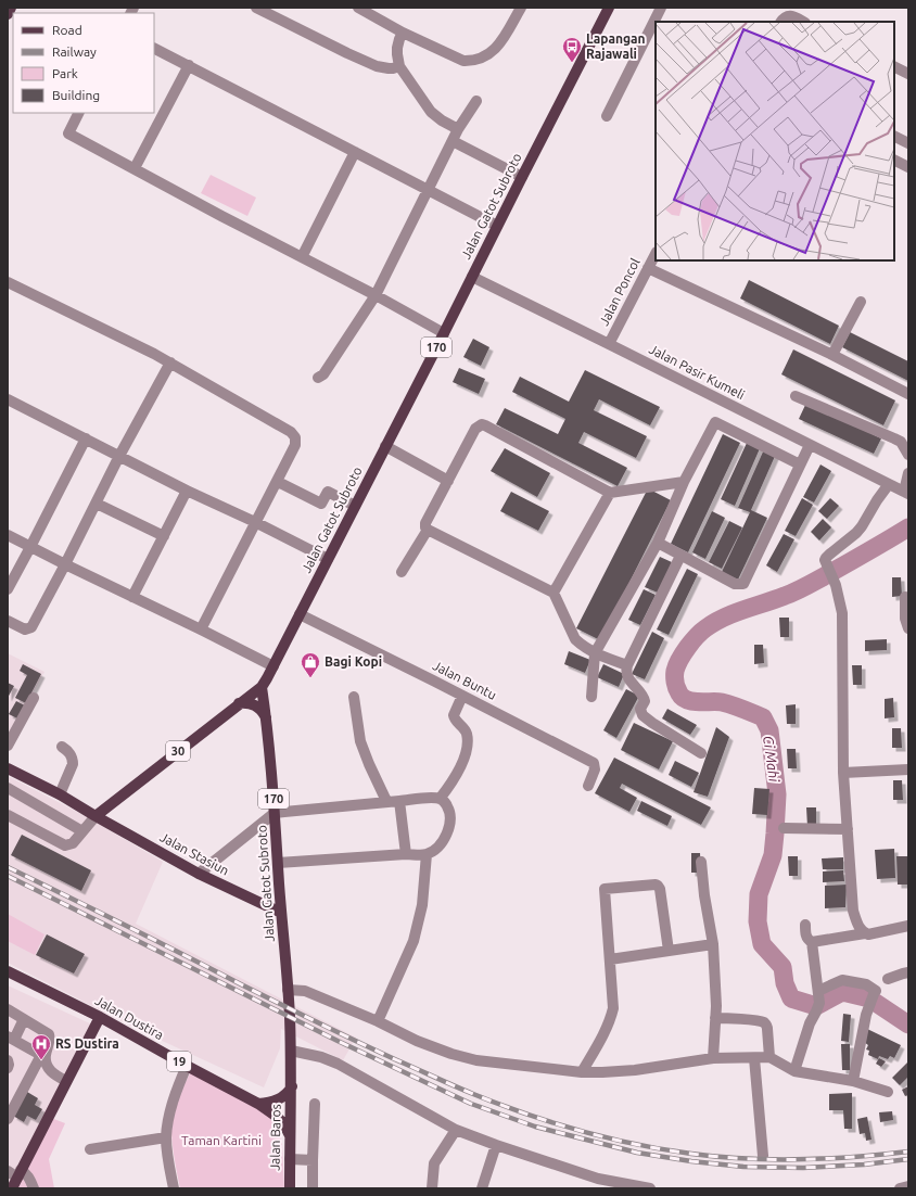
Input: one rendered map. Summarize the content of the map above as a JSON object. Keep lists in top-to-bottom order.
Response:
{
  "streets": {
    "main road": [
      "Jalan Gatot Subroto",
      "170",
      "30",
      "Jalan Stasiun",
      "Jalan Dustira",
      "19",
      "Jalan Baros"
    ],
    "street": ["Jalan Poncol", "Jalan Pasir Kumeli", "Jalan Buntu"]
  },
  "crossings": [
    ["Jalan Gatot Subroto", "Jalan Pasir Kumeli"],
    ["Jalan Gatot Subroto", "Jalan Buntu"],
    ["Jalan Gatot Subroto", "30"],
    ["Jalan Gatot Subroto", "Jalan Stasiun"],
    ["Jalan Gatot Subroto", "Jalan Baros"],
    ["Jalan Poncol", "Jalan Pasir Kumeli"],
    ["30", "Jalan Stasiun"],
    ["Jalan Dustira", "Jalan Baros"]
  ],
  "water": ["Ci Mahi"],
  "parks": ["Taman Kartini"],
  "places": {
    "bus stop": ["Lapangan Rajawali"],
    "shop": ["Bagi Kopi"],
    "hospital": ["RS Dustira"]
  },
  "legend": [
    "Road",
    "Railway",
    "Park",
    "Building"
  ]
}
